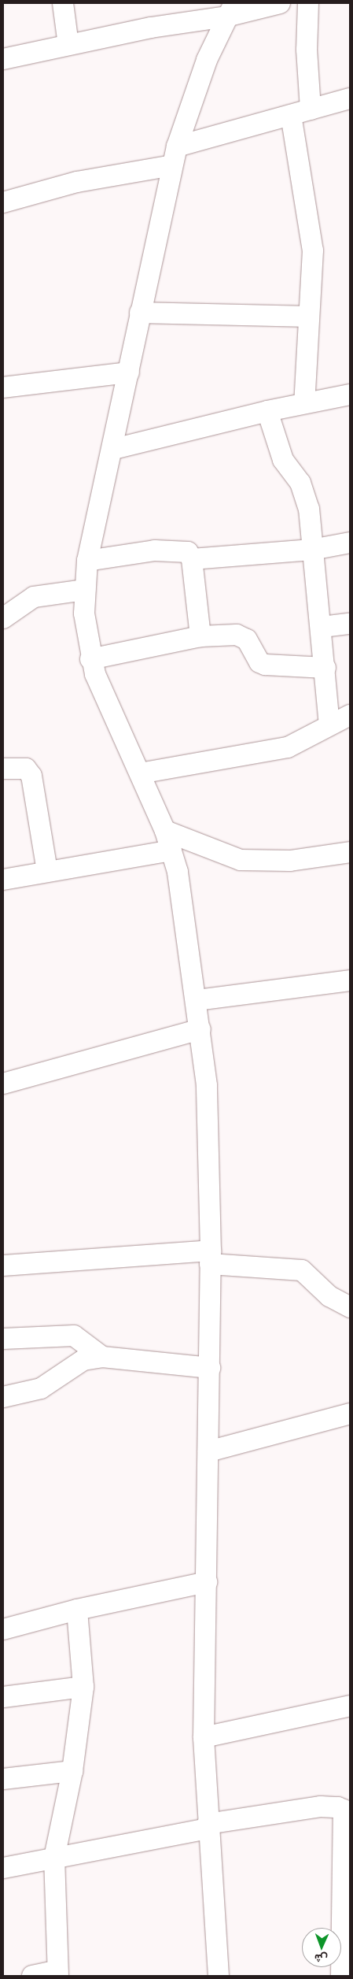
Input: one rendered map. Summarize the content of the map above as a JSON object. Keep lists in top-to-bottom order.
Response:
{
  "north": "bottom"
}
